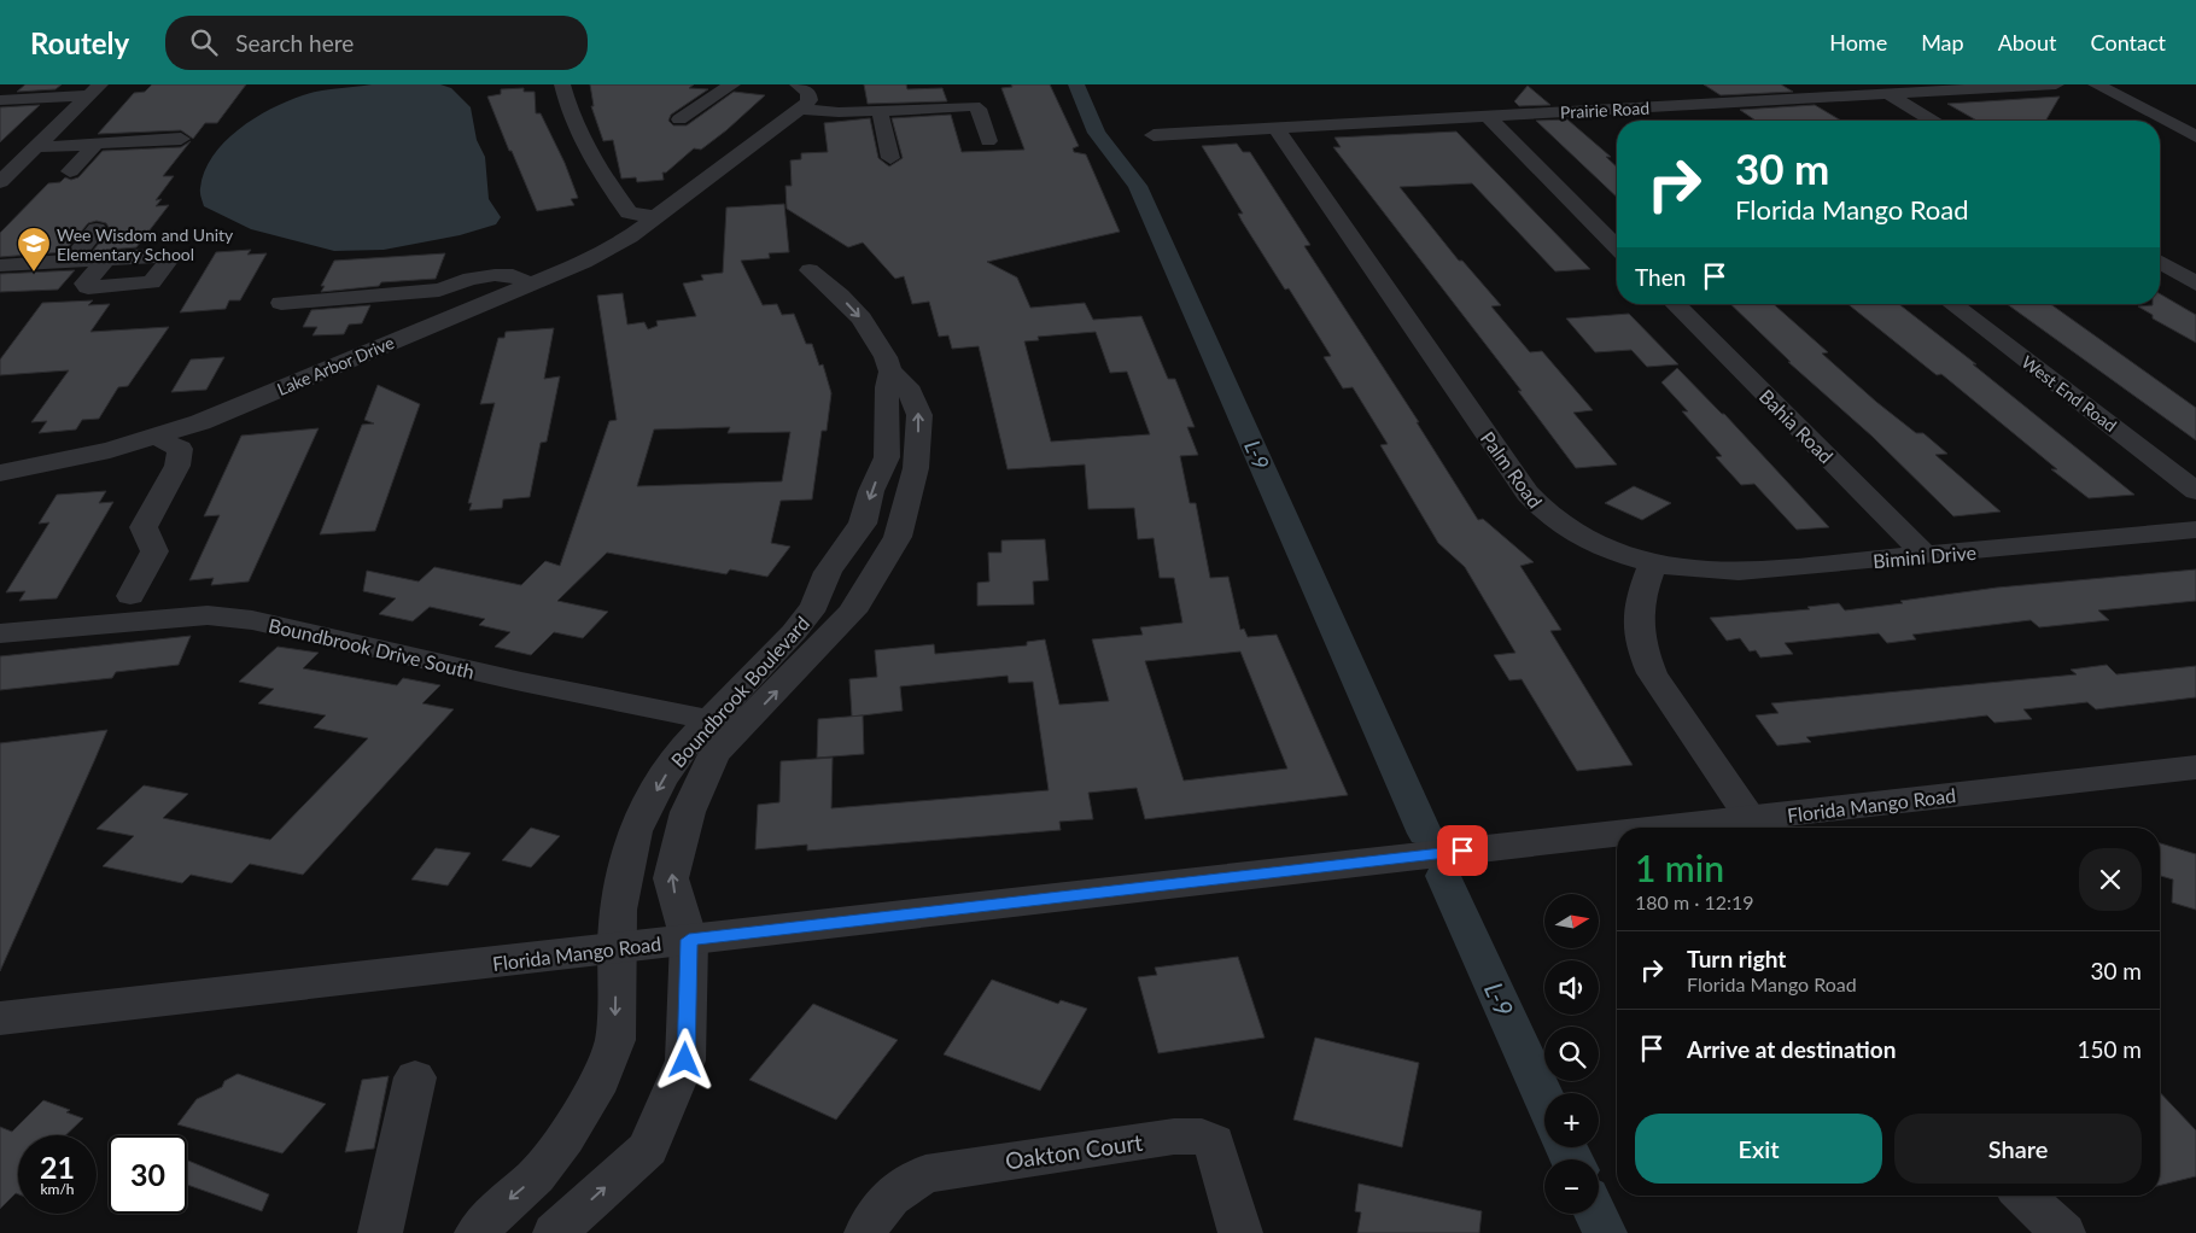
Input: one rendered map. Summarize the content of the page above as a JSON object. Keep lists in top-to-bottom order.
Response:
{
  "streets": {
    "street": [
      "Prairie Road",
      "Lake Arbor Drive",
      "West End Road",
      "Bahia Road",
      "Palm Road",
      "Bimini Drive",
      "Boundbrook Drive South",
      "Boundbrook Boulevard",
      "Florida Mango Road",
      "Oakton Court"
    ]
  },
  "crossings": [
    ["Prairie Road", "Palm Road"],
    ["Bahia Road", "Bimini Drive"],
    ["Palm Road", "Bimini Drive"],
    ["Boundbrook Drive South", "Boundbrook Boulevard"],
    ["Boundbrook Boulevard", "Florida Mango Road"]
  ],
  "water": ["L-9"],
  "places": {
    "school or university": ["Wee Wisdom and Unity Elementary School"]
  },
  "north": "right",
  "page": {
    "header": "Routely",
    "search": "Search here",
    "nav": [
      "Home",
      "Map",
      "About",
      "Contact"
    ],
    "turn": ["30 m", "Florida Mango Road"],
    "then": "Then",
    "heading": ["1 min", "180 m · 12:19"],
    "map_buttons": ["+", "−"],
    "list": [
      {
        "name": "Turn right",
        "note": "Florida Mango Road",
        "value": "30 m"
      },
      {
        "name": "Arrive at destination",
        "value": "150 m"
      }
    ],
    "buttons": ["Exit", "Share"],
    "speed": "21 km/h",
    "limit": "30"
  }
}
